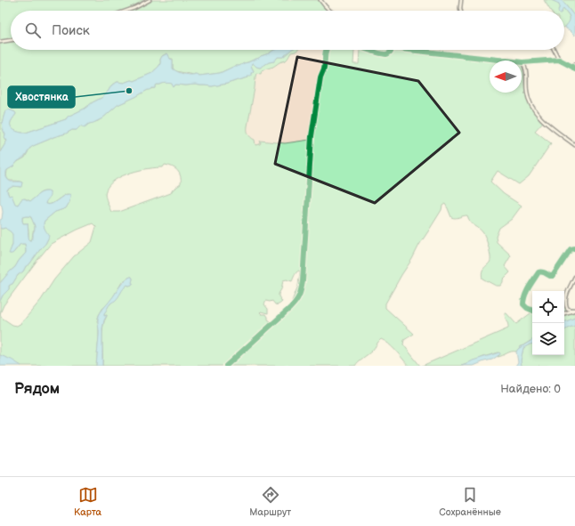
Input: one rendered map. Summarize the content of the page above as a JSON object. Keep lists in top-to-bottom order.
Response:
{
  "places": ["Хвостянка"],
  "north": "left",
  "page": {
    "search": "Поиск",
    "heading": ["Рядом", "Найдено: 0"],
    "nav": ["Карта", "Маршрут", "Сохранённые"]
  }
}
